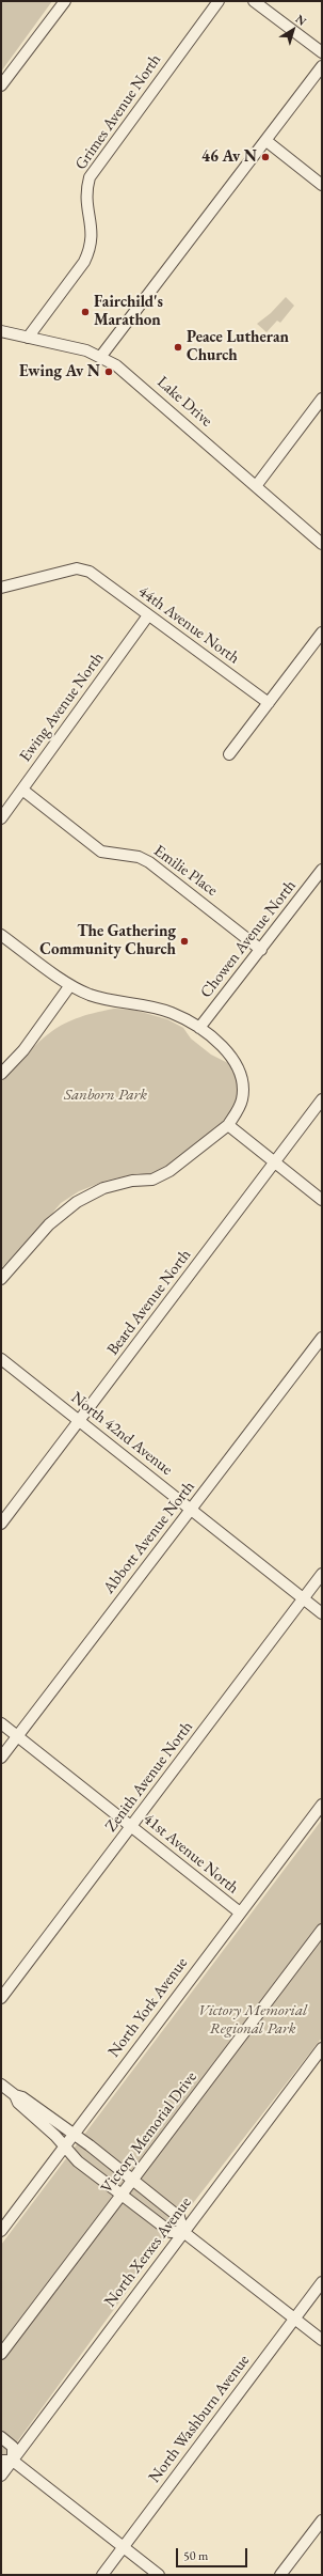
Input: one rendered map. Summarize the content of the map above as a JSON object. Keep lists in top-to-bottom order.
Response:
{
  "streets": {
    "street": [
      "Grimes Avenue North",
      "Lake Drive",
      "44th Avenue North",
      "Ewing Avenue North",
      "Emilie Place",
      "Chowen Avenue North",
      "Beard Avenue North",
      "North 42nd Avenue",
      "Abbott Avenue North",
      "Zenith Avenue North",
      "41st Avenue North",
      "North York Avenue",
      "Victory Memorial Drive",
      "North Xerxes Avenue",
      "North Washburn Avenue"
    ]
  },
  "crossings": [
    ["Grimes Avenue North", "Lake Drive"],
    ["44th Avenue North", "Ewing Avenue North"],
    ["Ewing Avenue North", "Emilie Place"],
    ["Emilie Place", "Chowen Avenue North"],
    ["Beard Avenue North", "North 42nd Avenue"],
    ["North 42nd Avenue", "Abbott Avenue North"],
    ["North 42nd Avenue", "Zenith Avenue North"],
    ["Abbott Avenue North", "41st Avenue North"],
    ["Zenith Avenue North", "41st Avenue North"],
    ["41st Avenue North", "North York Avenue"]
  ],
  "parks": ["Sanborn Park", "Victory Memorial Regional Park"],
  "places": [
    "46 Av N",
    "Fairchild's Marathon",
    "Peace Lutheran Church",
    "Ewing Av N",
    "The Gathering Community Church"
  ],
  "scale_bar": "50 m",
  "north": "top right"
}
